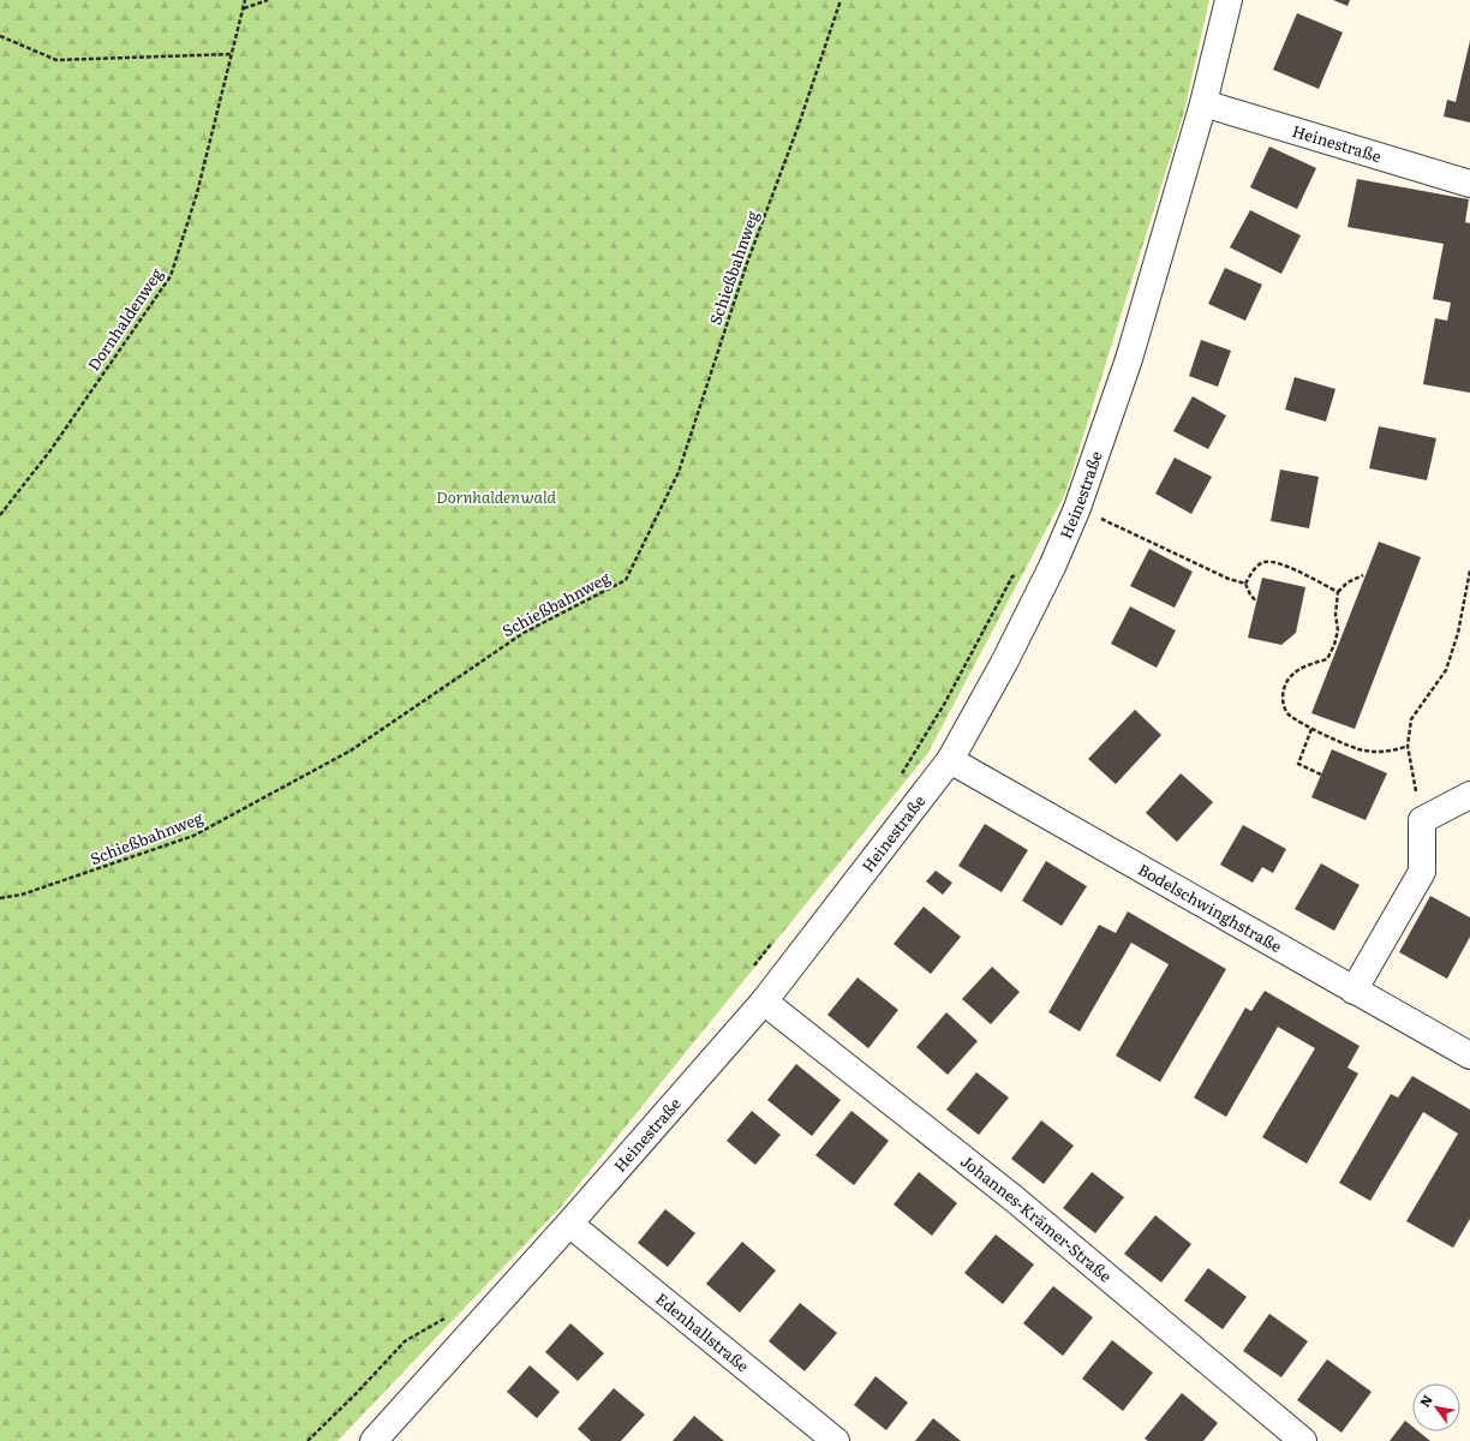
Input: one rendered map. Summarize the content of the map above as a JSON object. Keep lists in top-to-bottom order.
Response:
{
  "streets": {
    "street": [
      "Heinestraße",
      "Bodelschwinghstraße",
      "Johannes-Krämer-Straße",
      "Edenhallstraße"
    ],
    "path": ["Schießbahnweg", "Dornhaldenweg"]
  },
  "crossings": [
    ["Heinestraße", "Bodelschwinghstraße"],
    ["Heinestraße", "Johannes-Krämer-Straße"],
    ["Heinestraße", "Edenhallstraße"]
  ],
  "parks": ["Dornhaldenwald"],
  "north": "top left"
}
